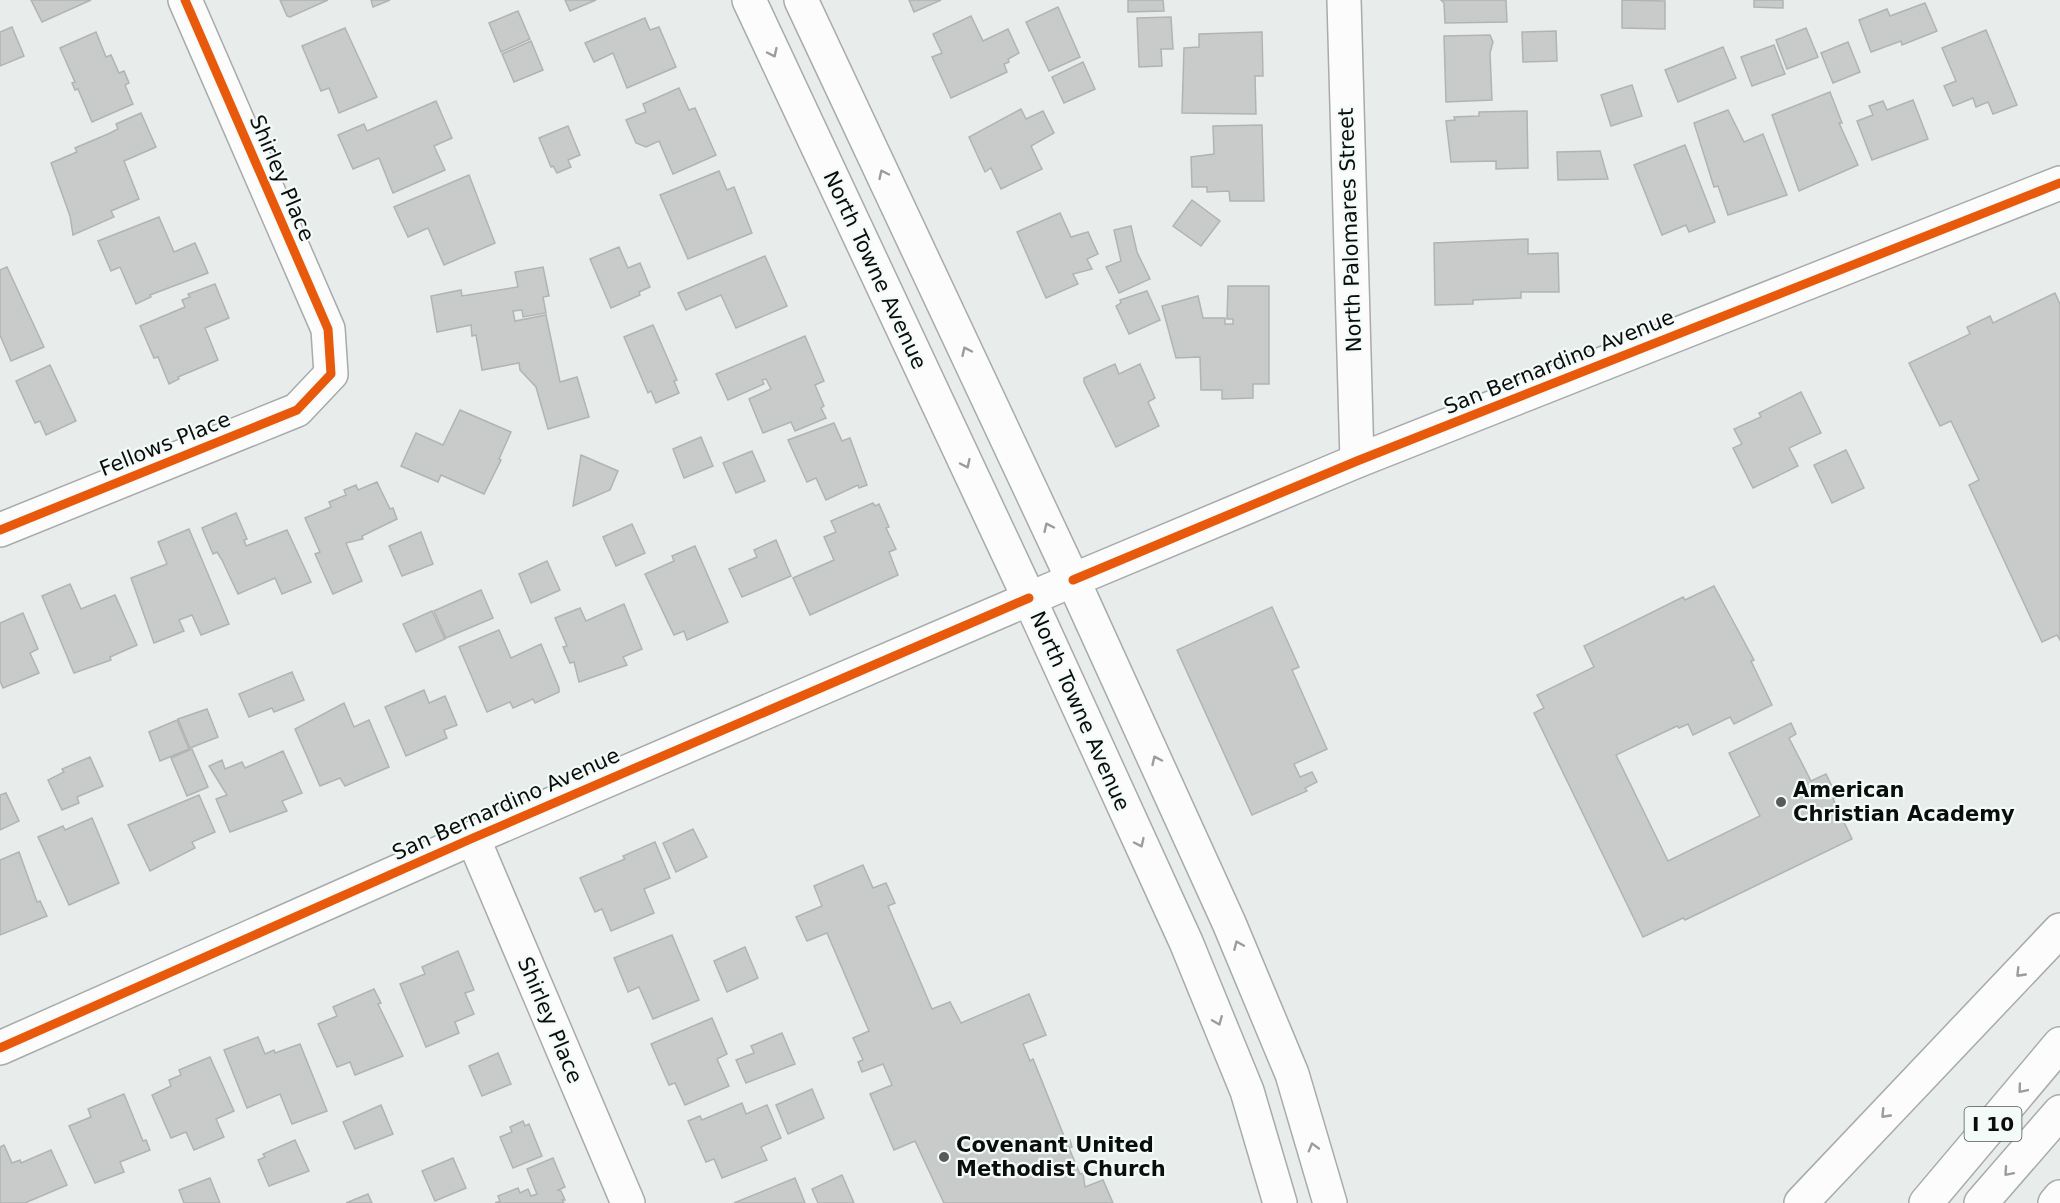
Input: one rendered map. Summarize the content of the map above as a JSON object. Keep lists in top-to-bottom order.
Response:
{
  "streets": {
    "main road": [
      "Shirley Place",
      "North Palomares Street",
      "North Towne Avenue",
      "San Bernardino Avenue",
      "Fellows Place",
      "I 10"
    ]
  },
  "crossings": [
    ["Shirley Place", "San Bernardino Avenue"],
    ["Shirley Place", "Fellows Place"],
    ["North Palomares Street", "San Bernardino Avenue"],
    ["North Towne Avenue", "San Bernardino Avenue"]
  ],
  "places": ["American Christian Academy", "Covenant United Methodist Church"]
}
